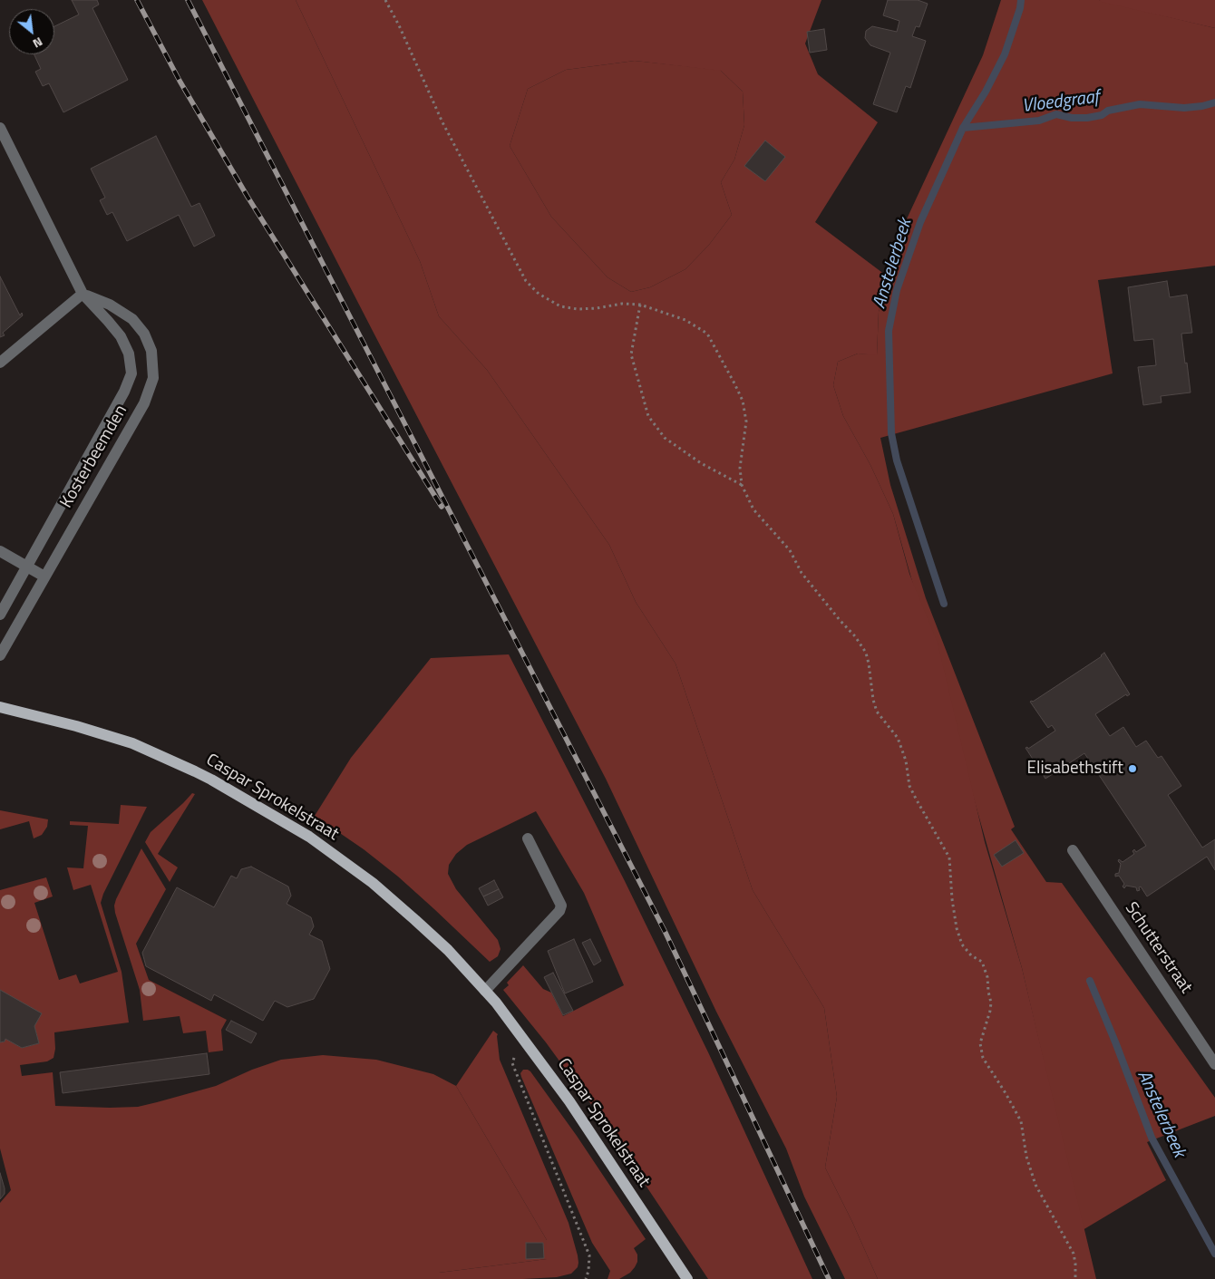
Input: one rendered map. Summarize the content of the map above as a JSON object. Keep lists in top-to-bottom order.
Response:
{
  "streets": {
    "main road": ["Caspar Sprokelstraat"],
    "street": ["Kosterbeemden", "Schutterstraat"]
  },
  "water": ["Vloedgraaf", "Anstelerbeek"],
  "places": ["Elisabethstift"],
  "north": "bottom right"
}
